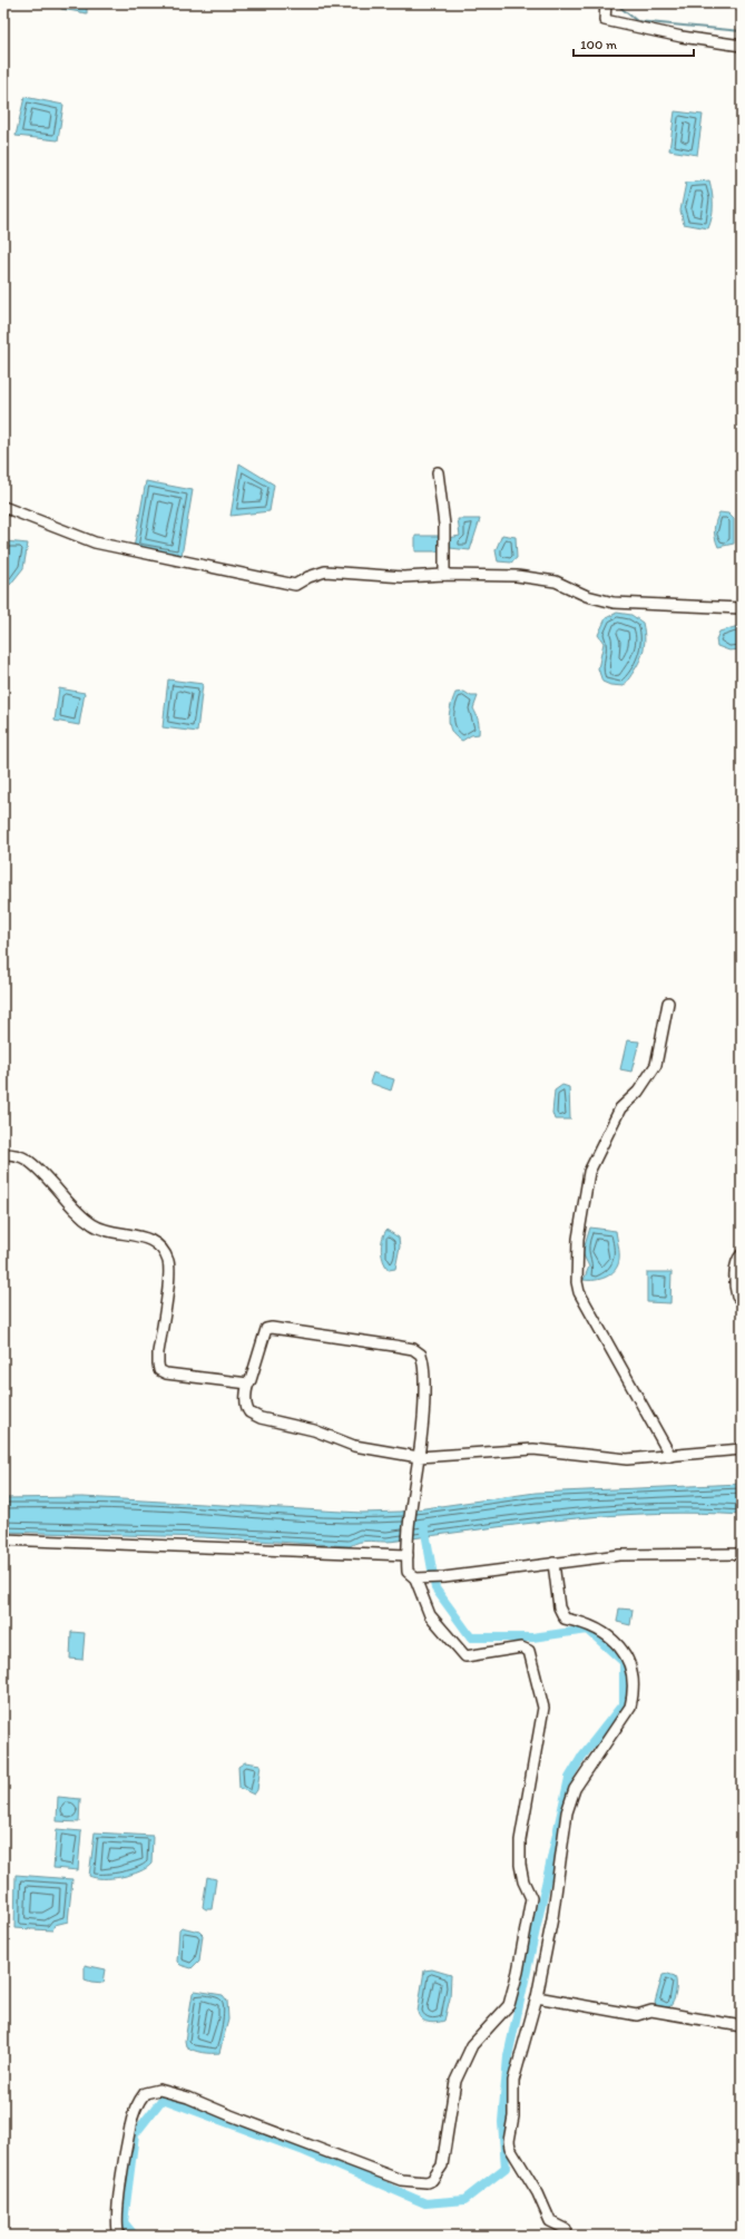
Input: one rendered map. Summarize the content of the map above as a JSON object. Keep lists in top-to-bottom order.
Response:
{
  "scale_bar": "100 m"
}
